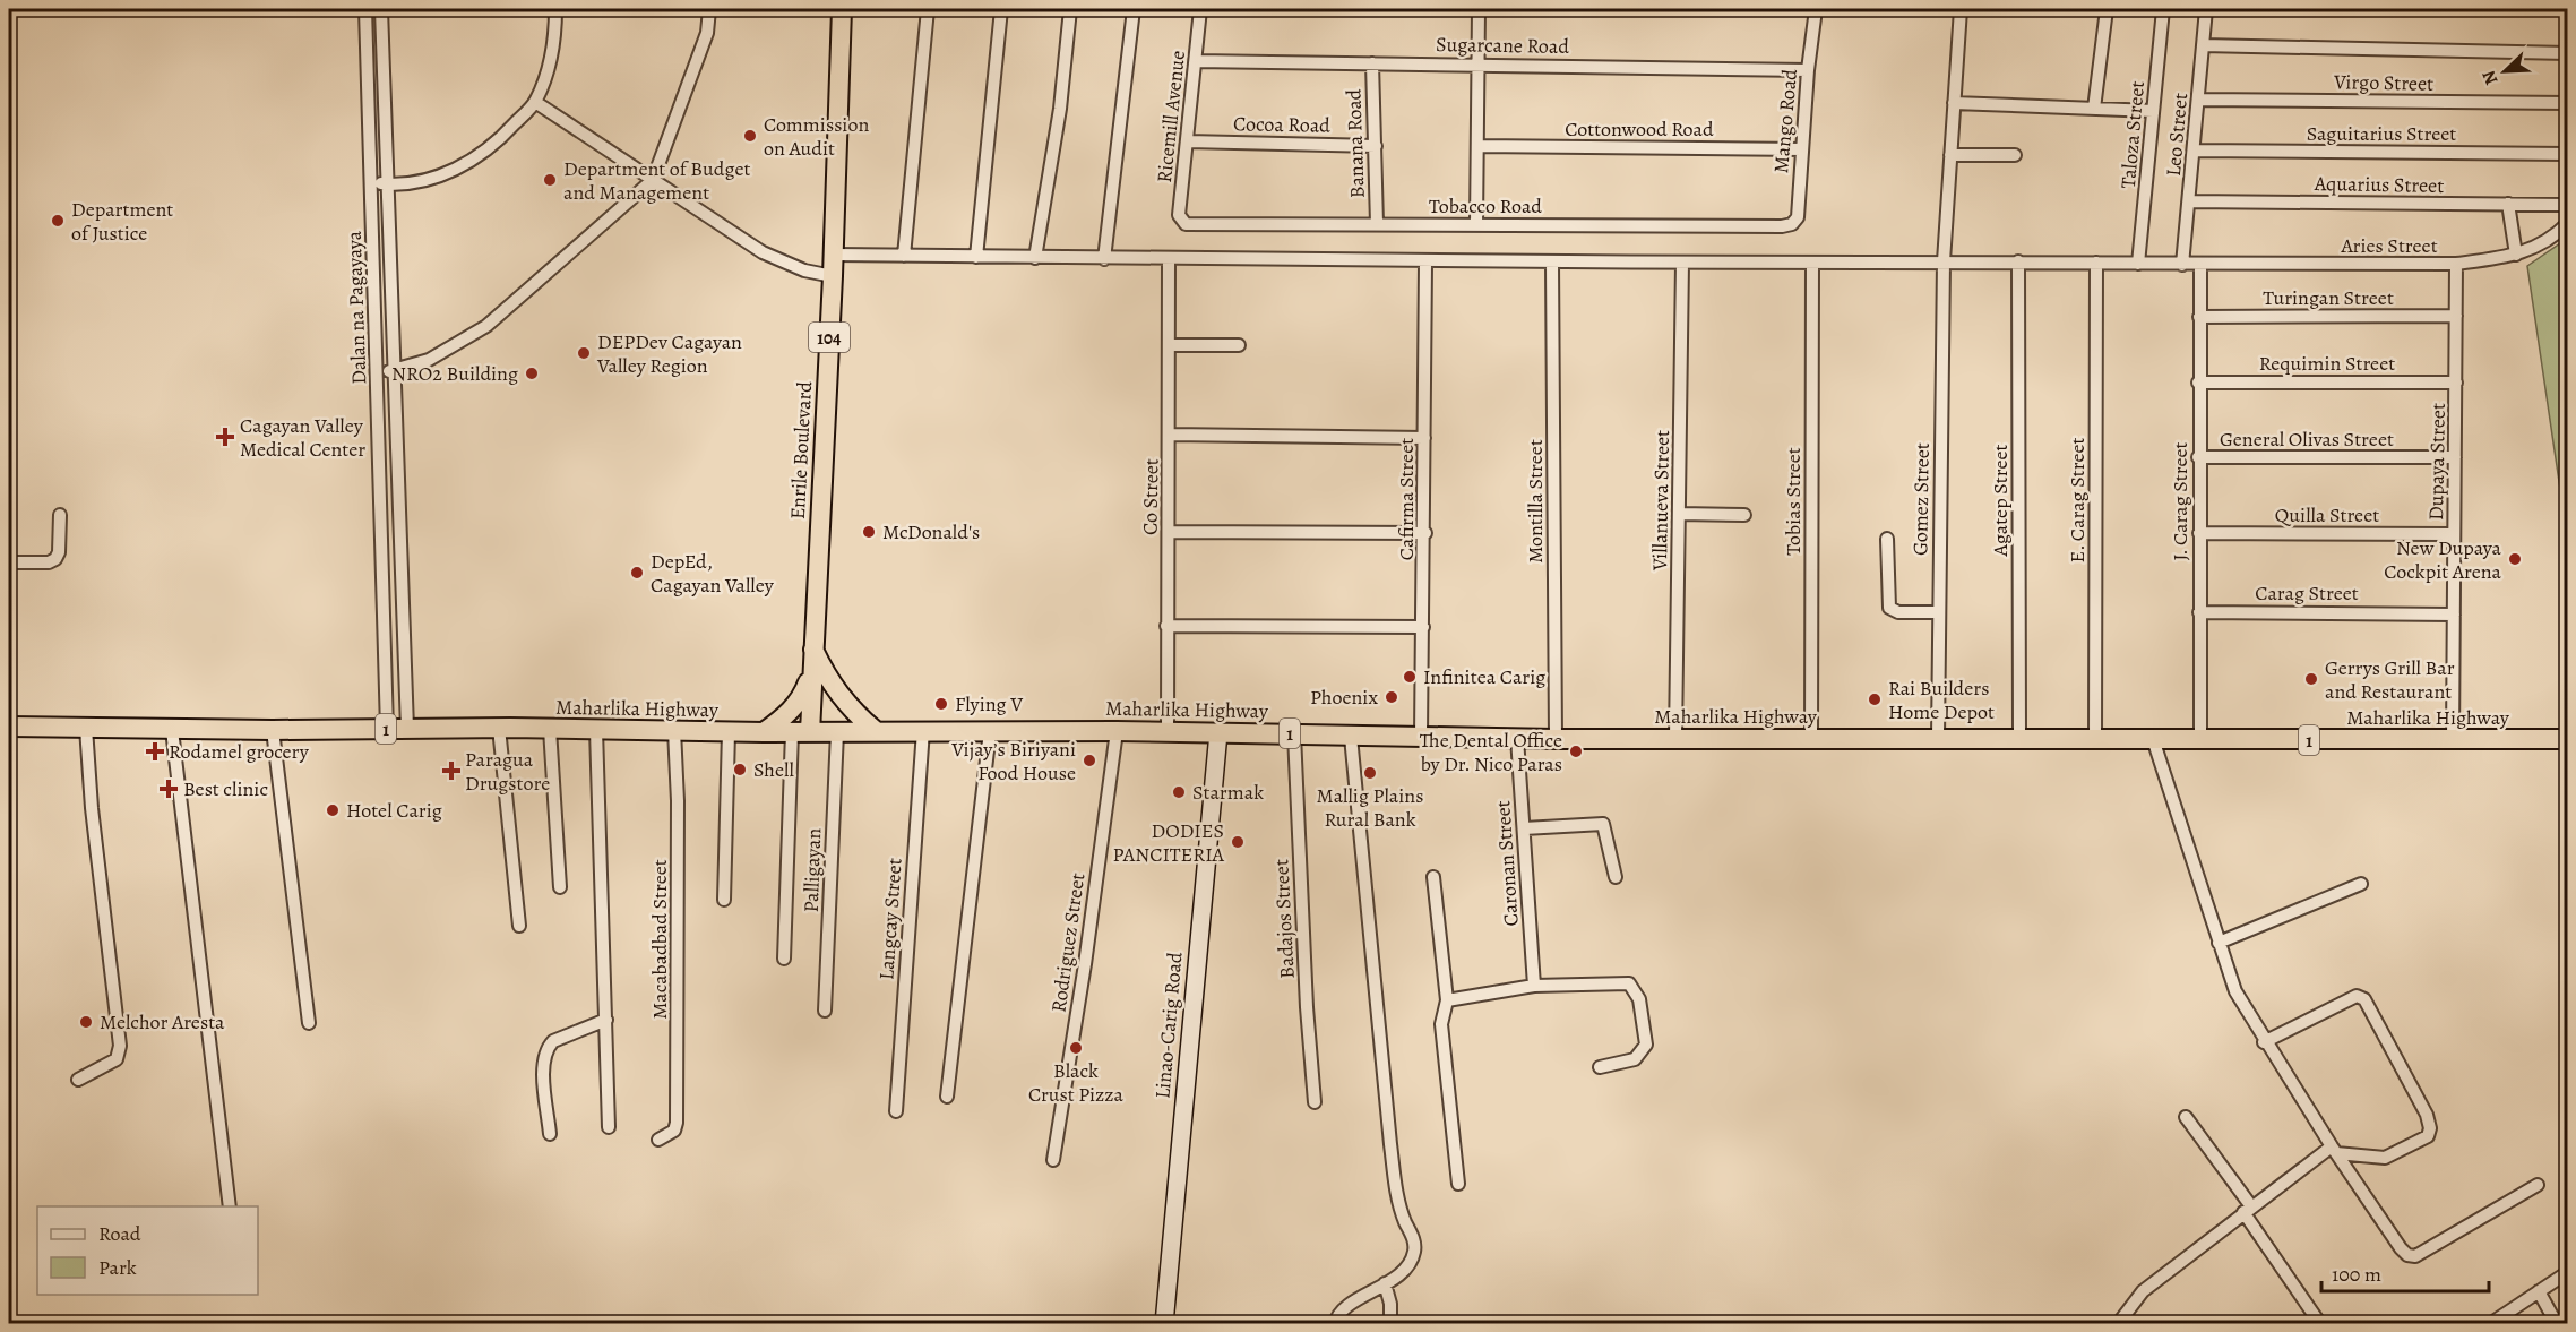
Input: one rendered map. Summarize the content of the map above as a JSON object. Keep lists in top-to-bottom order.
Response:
{
  "streets": {
    "highway": [
      "104",
      "Enrile Boulevard",
      "Maharlika Highway",
      "1"
    ],
    "main road": ["Linao-Carig Road"],
    "street": [
      "Sugarcane Road",
      "Virgo Street",
      "Ricemill Avenue",
      "Mango Road",
      "Cocoa Road",
      "Cottonwood Road",
      "Saguitarius Street",
      "Taloza Street",
      "Leo Street",
      "Banana Road",
      "Aquarius Street",
      "Tobacco Road",
      "Aries Street",
      "Turingan Street",
      "Dalan na Pagayaya",
      "Requimin Street",
      "General Olivas Street",
      "Dupaya Street",
      "Co Street",
      "Cafirma Street",
      "Gomez Street",
      "Villanueva Street",
      "Agatep Street",
      "E. Carag Street",
      "Montilla Street",
      "Tobias Street",
      "J. Carag Street",
      "Quilla Street",
      "Carag Street",
      "Caronan Street",
      "Palligayan",
      "Langcay Street",
      "Badajos Street",
      "Macabadbad Street",
      "Rodriguez Street"
    ]
  },
  "crossings": [
    ["Sugarcane Road", "Ricemill Avenue"],
    ["Sugarcane Road", "Mango Road"],
    ["Sugarcane Road", "Banana Road"],
    ["Virgo Street", "Leo Street"],
    ["Ricemill Avenue", "Cocoa Road"],
    ["Ricemill Avenue", "Tobacco Road"],
    ["Mango Road", "Cottonwood Road"],
    ["Mango Road", "Tobacco Road"],
    ["Cocoa Road", "Banana Road"],
    ["Saguitarius Street", "Leo Street"],
    ["Taloza Street", "Aries Street"],
    ["Leo Street", "Aquarius Street"],
    ["Leo Street", "Aries Street"],
    ["Banana Road", "Tobacco Road"],
    ["Aries Street", "Enrile Boulevard"],
    ["Aries Street", "Dupaya Street"],
    ["Aries Street", "Co Street"],
    ["Aries Street", "Cafirma Street"],
    ["Aries Street", "Gomez Street"],
    ["Aries Street", "Villanueva Street"],
    ["Aries Street", "Agatep Street"],
    ["Aries Street", "E. Carag Street"],
    ["Aries Street", "Montilla Street"],
    ["Aries Street", "Tobias Street"],
    ["Aries Street", "J. Carag Street"],
    ["Turingan Street", "Dupaya Street"],
    ["Turingan Street", "J. Carag Street"],
    ["Dalan na Pagayaya", "Maharlika Highway"],
    ["Requimin Street", "Dupaya Street"],
    ["Requimin Street", "J. Carag Street"],
    ["General Olivas Street", "Dupaya Street"],
    ["General Olivas Street", "J. Carag Street"],
    ["Enrile Boulevard", "Maharlika Highway"],
    ["Dupaya Street", "Quilla Street"],
    ["Dupaya Street", "Carag Street"],
    ["Dupaya Street", "Maharlika Highway"],
    ["Co Street", "Maharlika Highway"],
    ["Cafirma Street", "Maharlika Highway"],
    ["Gomez Street", "Maharlika Highway"],
    ["Villanueva Street", "Maharlika Highway"],
    ["Agatep Street", "Maharlika Highway"],
    ["E. Carag Street", "Maharlika Highway"],
    ["Montilla Street", "Maharlika Highway"],
    ["Tobias Street", "Maharlika Highway"],
    ["J. Carag Street", "Quilla Street"],
    ["J. Carag Street", "Carag Street"],
    ["J. Carag Street", "Maharlika Highway"],
    ["Maharlika Highway", "Caronan Street"],
    ["Maharlika Highway", "Palligayan"],
    ["Maharlika Highway", "Langcay Street"],
    ["Maharlika Highway", "Badajos Street"],
    ["Maharlika Highway", "Macabadbad Street"],
    ["Maharlika Highway", "Rodriguez Street"],
    ["Maharlika Highway", "Linao-Carig Road"]
  ],
  "places": {
    "other": [
      "Commission on Audit",
      "Department of Budget and Management",
      "Department of Justice",
      "DEPDev Cagayan Valley Region",
      "NRO2 Building",
      "McDonald's",
      "New Dupaya Cockpit Arena",
      "DepEd, Cagayan Valley",
      "Infinitea Carig",
      "Gerrys Grill Bar and Restaurant",
      "Phoenix",
      "Rai Builders Home Depot",
      "Flying V",
      "The Dental Office by Dr. Nico Paras",
      "Vijay’s Biriyani Food House",
      "Shell",
      "Mallig Plains Rural Bank",
      "Starmak",
      "Hotel Carig",
      "DODIES PANCITERIA",
      "Melchor Aresta",
      "Black Crust Pizza"
    ],
    "health": [
      "Cagayan Valley Medical Center",
      "Rodamel grocery",
      "Paragua Drugstore",
      "Best clinic"
    ]
  },
  "legend": ["Road", "Park"],
  "scale_bar": "100 m",
  "north": "bottom left"
}
